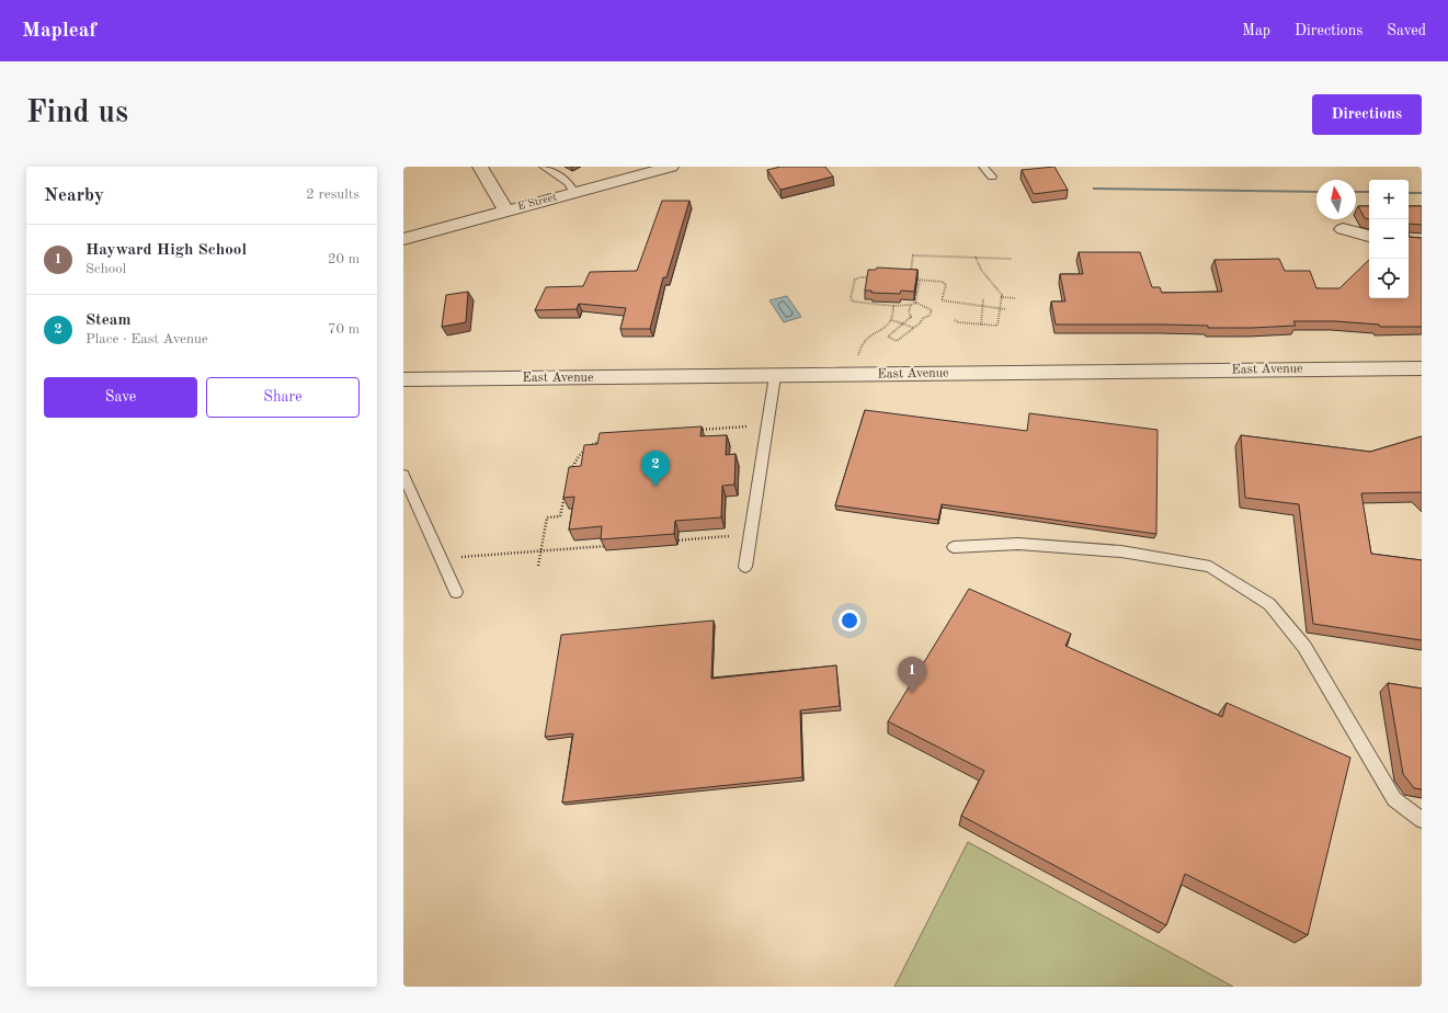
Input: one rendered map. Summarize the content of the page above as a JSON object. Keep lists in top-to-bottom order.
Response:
{
  "streets": {
    "street": ["E Street", "East Avenue"]
  },
  "north": "top",
  "page": {
    "header": "Mapleaf",
    "nav": ["Map", "Directions", "Saved"],
    "buttons": [
      "Directions",
      ["Save", "Share"]
    ],
    "title": "Find us",
    "heading": ["Nearby", "2 results"],
    "map_buttons": ["+", "−"],
    "list": [
      {
        "mark": "1",
        "name": "Hayward High School",
        "note": "School",
        "value": "20 m"
      },
      {
        "mark": "2",
        "name": "Steam",
        "note": "Place · East Avenue",
        "value": "70 m"
      }
    ],
    "pins": ["2", "1"]
  }
}
